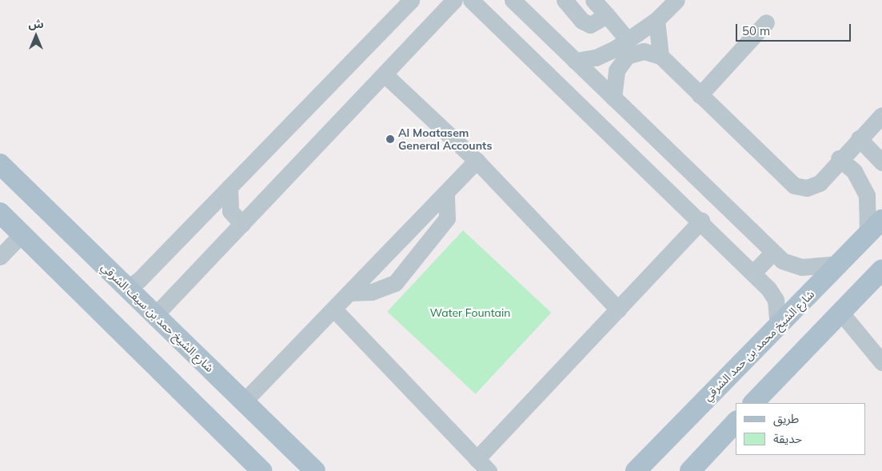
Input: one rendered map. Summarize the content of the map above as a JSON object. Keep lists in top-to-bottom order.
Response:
{
  "streets": {
    "main road": ["شارع الشيخ حمد بن سيف الشرقي", "شارع الشيخ محمد بن حمد الشرقي"]
  },
  "parks": ["Water Fountain"],
  "places": ["Al Moatasem General Accounts"],
  "legend": ["طريق", "حديقة"],
  "scale_bar": "50 m",
  "north": "top"
}
